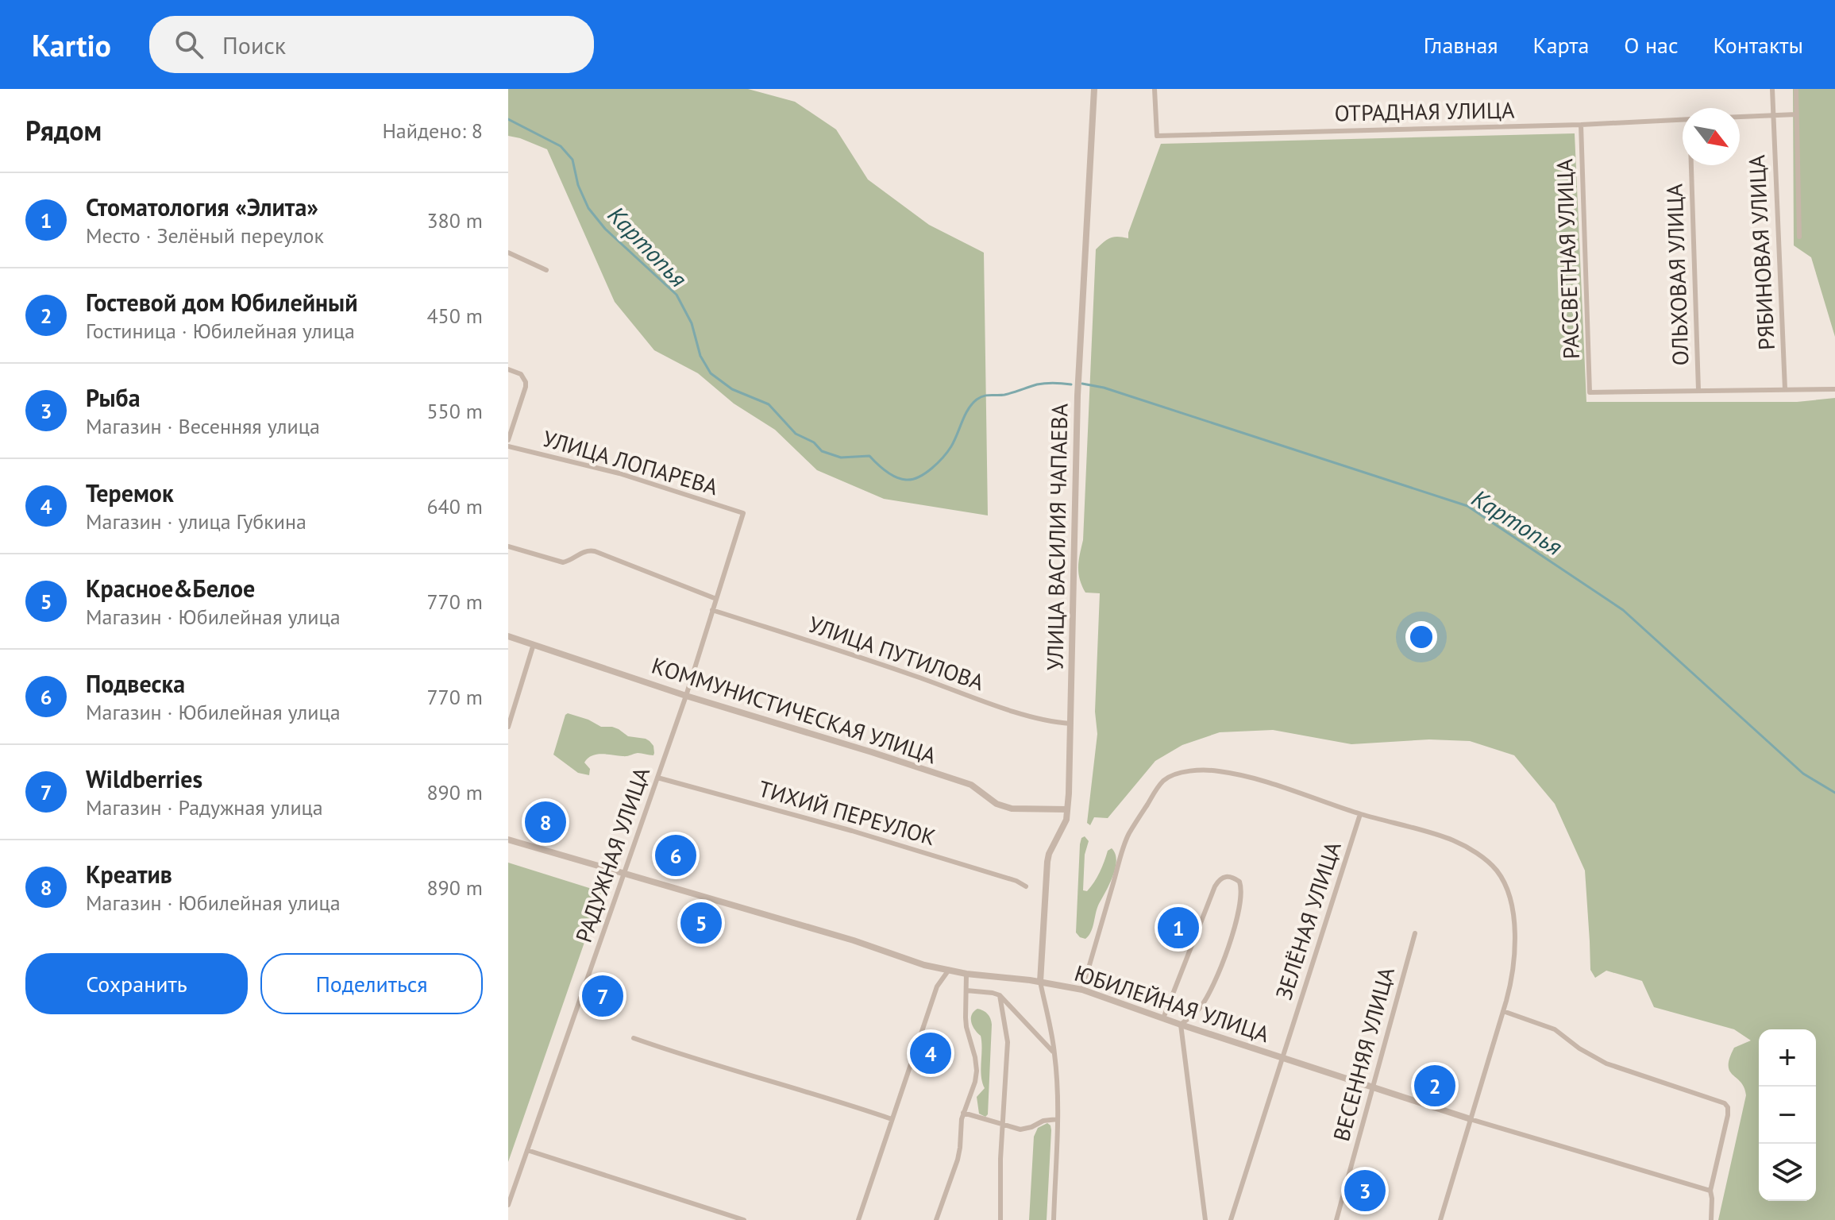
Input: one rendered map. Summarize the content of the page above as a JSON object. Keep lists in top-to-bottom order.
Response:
{
  "streets": {
    "street": [
      "ОТРАДНАЯ УЛИЦА",
      "РЯБИНОВАЯ УЛИЦА",
      "РАССВЕТНАЯ УЛИЦА",
      "ОЛЬХОВАЯ УЛИЦА",
      "УЛИЦА ЛОПАРЕВА",
      "УЛИЦА ВАСИЛИЯ ЧАПАЕВА",
      "УЛИЦА ПУТИЛОВА",
      "КОММУНИСТИЧЕСКАЯ УЛИЦА",
      "ТИХИЙ ПЕРЕУЛОК",
      "РАДУЖНАЯ УЛИЦА",
      "ЗЕЛЁНАЯ УЛИЦА",
      "ЮБИЛЕЙНАЯ УЛИЦА",
      "ВЕСЕННЯЯ УЛИЦА"
    ]
  },
  "crossings": [
    ["ОТРАДНАЯ УЛИЦА", "РАССВЕТНАЯ УЛИЦА"],
    ["РАССВЕТНАЯ УЛИЦА", "ОЛЬХОВАЯ УЛИЦА"],
    ["УЛИЦА ЛОПАРЕВА", "РАДУЖНАЯ УЛИЦА"],
    ["УЛИЦА ВАСИЛИЯ ЧАПАЕВА", "УЛИЦА ПУТИЛОВА"],
    ["УЛИЦА ВАСИЛИЯ ЧАПАЕВА", "КОММУНИСТИЧЕСКАЯ УЛИЦА"],
    ["УЛИЦА ВАСИЛИЯ ЧАПАЕВА", "ЮБИЛЕЙНАЯ УЛИЦА"],
    ["УЛИЦА ПУТИЛОВА", "РАДУЖНАЯ УЛИЦА"],
    ["КОММУНИСТИЧЕСКАЯ УЛИЦА", "РАДУЖНАЯ УЛИЦА"],
    ["ТИХИЙ ПЕРЕУЛОК", "РАДУЖНАЯ УЛИЦА"],
    ["РАДУЖНАЯ УЛИЦА", "ЮБИЛЕЙНАЯ УЛИЦА"],
    ["ЗЕЛЁНАЯ УЛИЦА", "ЮБИЛЕЙНАЯ УЛИЦА"],
    ["ЮБИЛЕЙНАЯ УЛИЦА", "ВЕСЕННЯЯ УЛИЦА"]
  ],
  "water": ["Картопья"],
  "north": "bottom right",
  "page": {
    "header": "Kartio",
    "search": "Поиск",
    "nav": [
      "Главная",
      "Карта",
      "О нас",
      "Контакты"
    ],
    "heading": ["Рядом", "Найдено: 8"],
    "list": [
      {
        "mark": "1",
        "name": "Стоматология «Элита»",
        "note": "Место · Зелёный переулок",
        "value": "380 m"
      },
      {
        "mark": "2",
        "name": "Гостевой дом Юбилейный",
        "note": "Гостиница · Юбилейная улица",
        "value": "450 m"
      },
      {
        "mark": "3",
        "name": "Рыба",
        "note": "Магазин · Весенняя улица",
        "value": "550 m"
      },
      {
        "mark": "4",
        "name": "Теремок",
        "note": "Магазин · улица Губкина",
        "value": "640 m"
      },
      {
        "mark": "5",
        "name": "Красное&Белое",
        "note": "Магазин · Юбилейная улица",
        "value": "770 m"
      },
      {
        "mark": "6",
        "name": "Подвеска",
        "note": "Магазин · Юбилейная улица",
        "value": "770 m"
      },
      {
        "mark": "7",
        "name": "Wildberries",
        "note": "Магазин · Радужная улица",
        "value": "890 m"
      },
      {
        "mark": "8",
        "name": "Креатив",
        "note": "Магазин · Юбилейная улица",
        "value": "890 m"
      }
    ],
    "pins": [
      "8",
      "6",
      "5",
      "1",
      "7",
      "4",
      "2",
      "3"
    ],
    "buttons": ["Сохранить", "Поделиться"],
    "map_buttons": ["+", "−"]
  }
}
